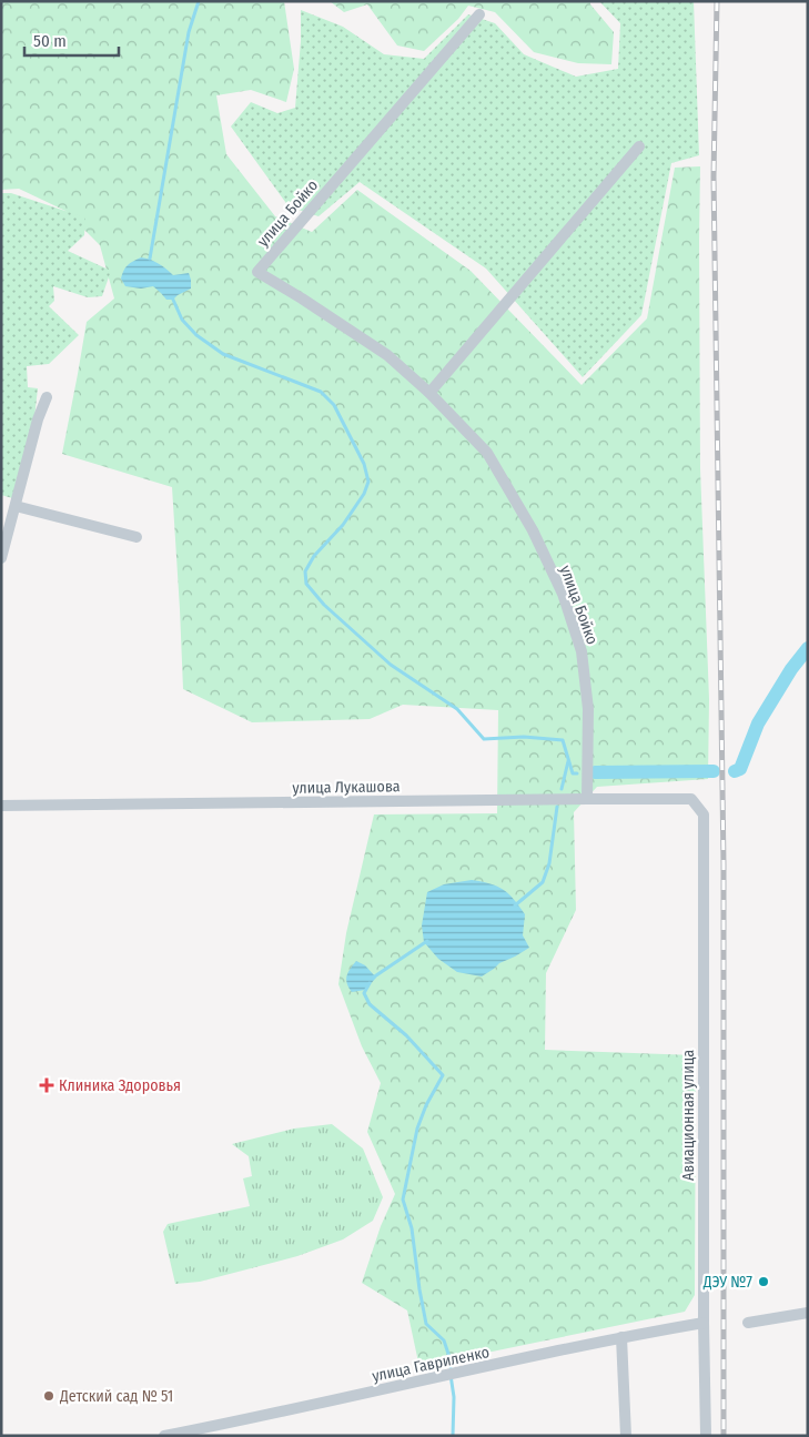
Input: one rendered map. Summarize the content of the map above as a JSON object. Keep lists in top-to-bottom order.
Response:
{
  "streets": {
    "street": [
      "улица Бойко",
      "улица Лукашова",
      "Авиационная улица",
      "улица Гавриленко"
    ]
  },
  "crossings": [
    ["улица Бойко", "улица Лукашова"],
    ["улица Лукашова", "Авиационная улица"],
    ["Авиационная улица", "улица Гавриленко"]
  ],
  "places": {
    "health": ["Клиника Здоровья"],
    "other": ["ДЭУ №7", "Детский сад № 51"]
  },
  "scale_bar": "50 m"
}
